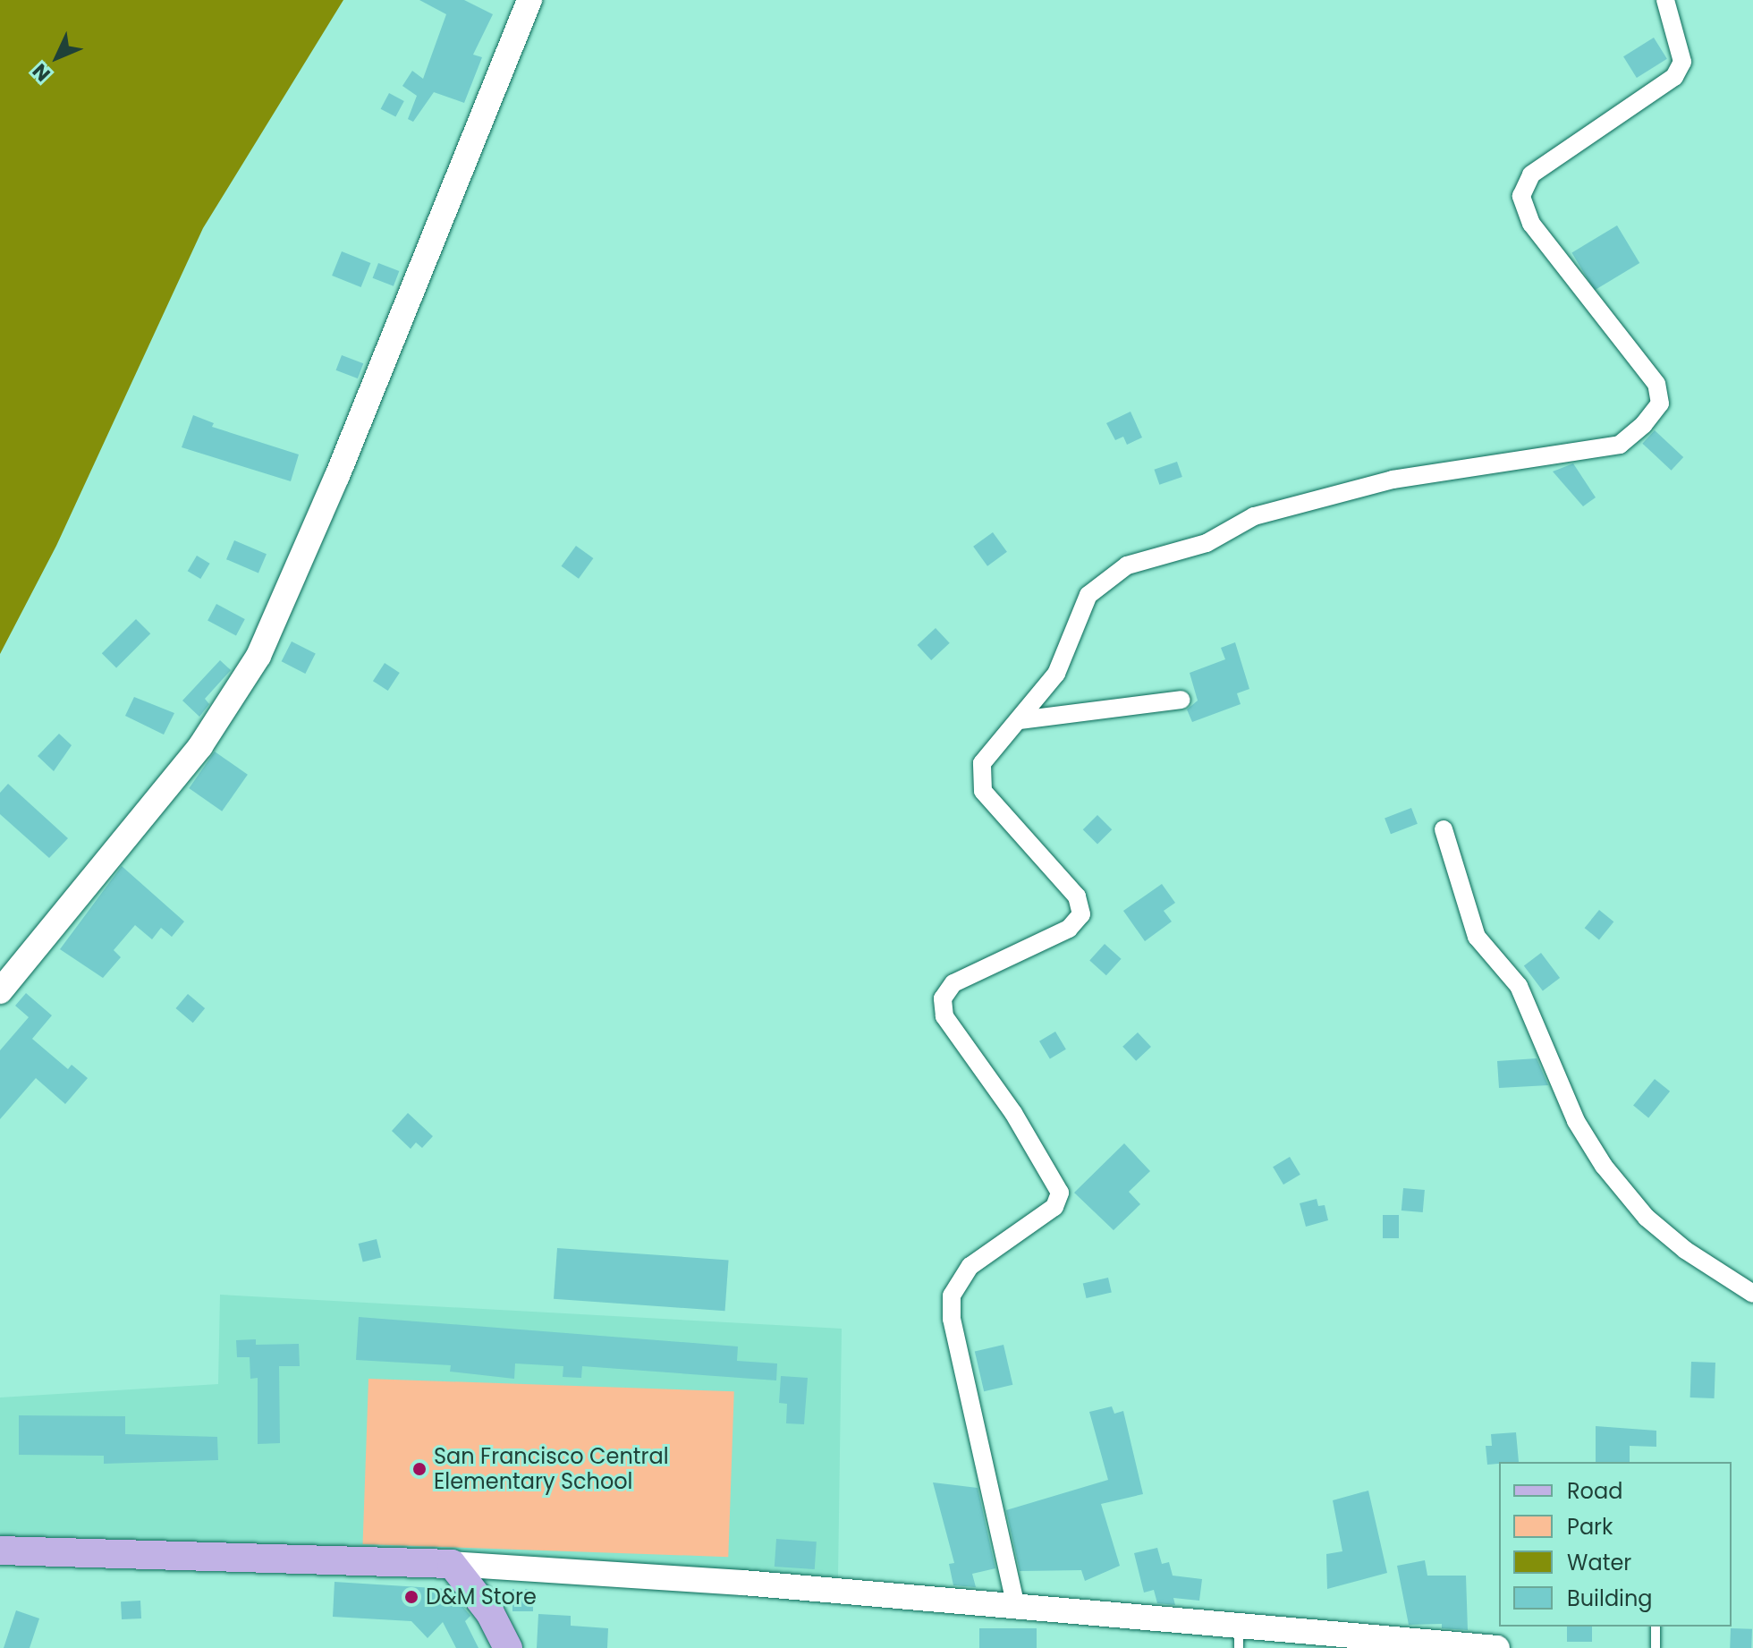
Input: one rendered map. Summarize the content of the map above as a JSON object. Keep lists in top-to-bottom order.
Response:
{
  "places": ["San Francisco Central Elementary School", "D&M Store"],
  "legend": [
    "Road",
    "Park",
    "Water",
    "Building"
  ],
  "north": "bottom left"
}
